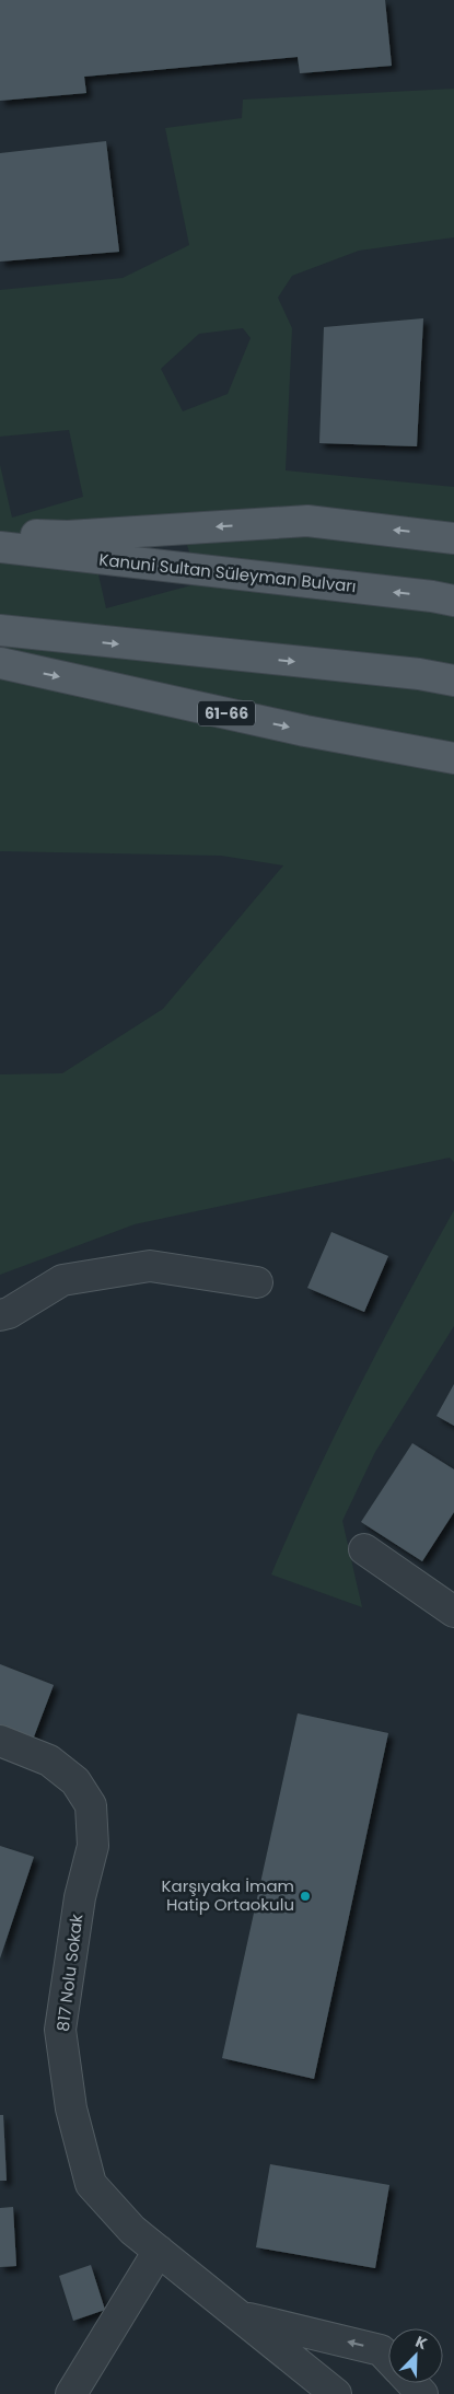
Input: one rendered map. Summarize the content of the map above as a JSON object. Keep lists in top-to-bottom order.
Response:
{
  "streets": {
    "main road": ["Kanuni Sultan Süleyman Bulvarı", "61-66"],
    "street": ["817 Nolu Sokak"]
  },
  "places": ["Karşıyaka İmam Hatip Ortaokulu"],
  "north": "top right"
}
